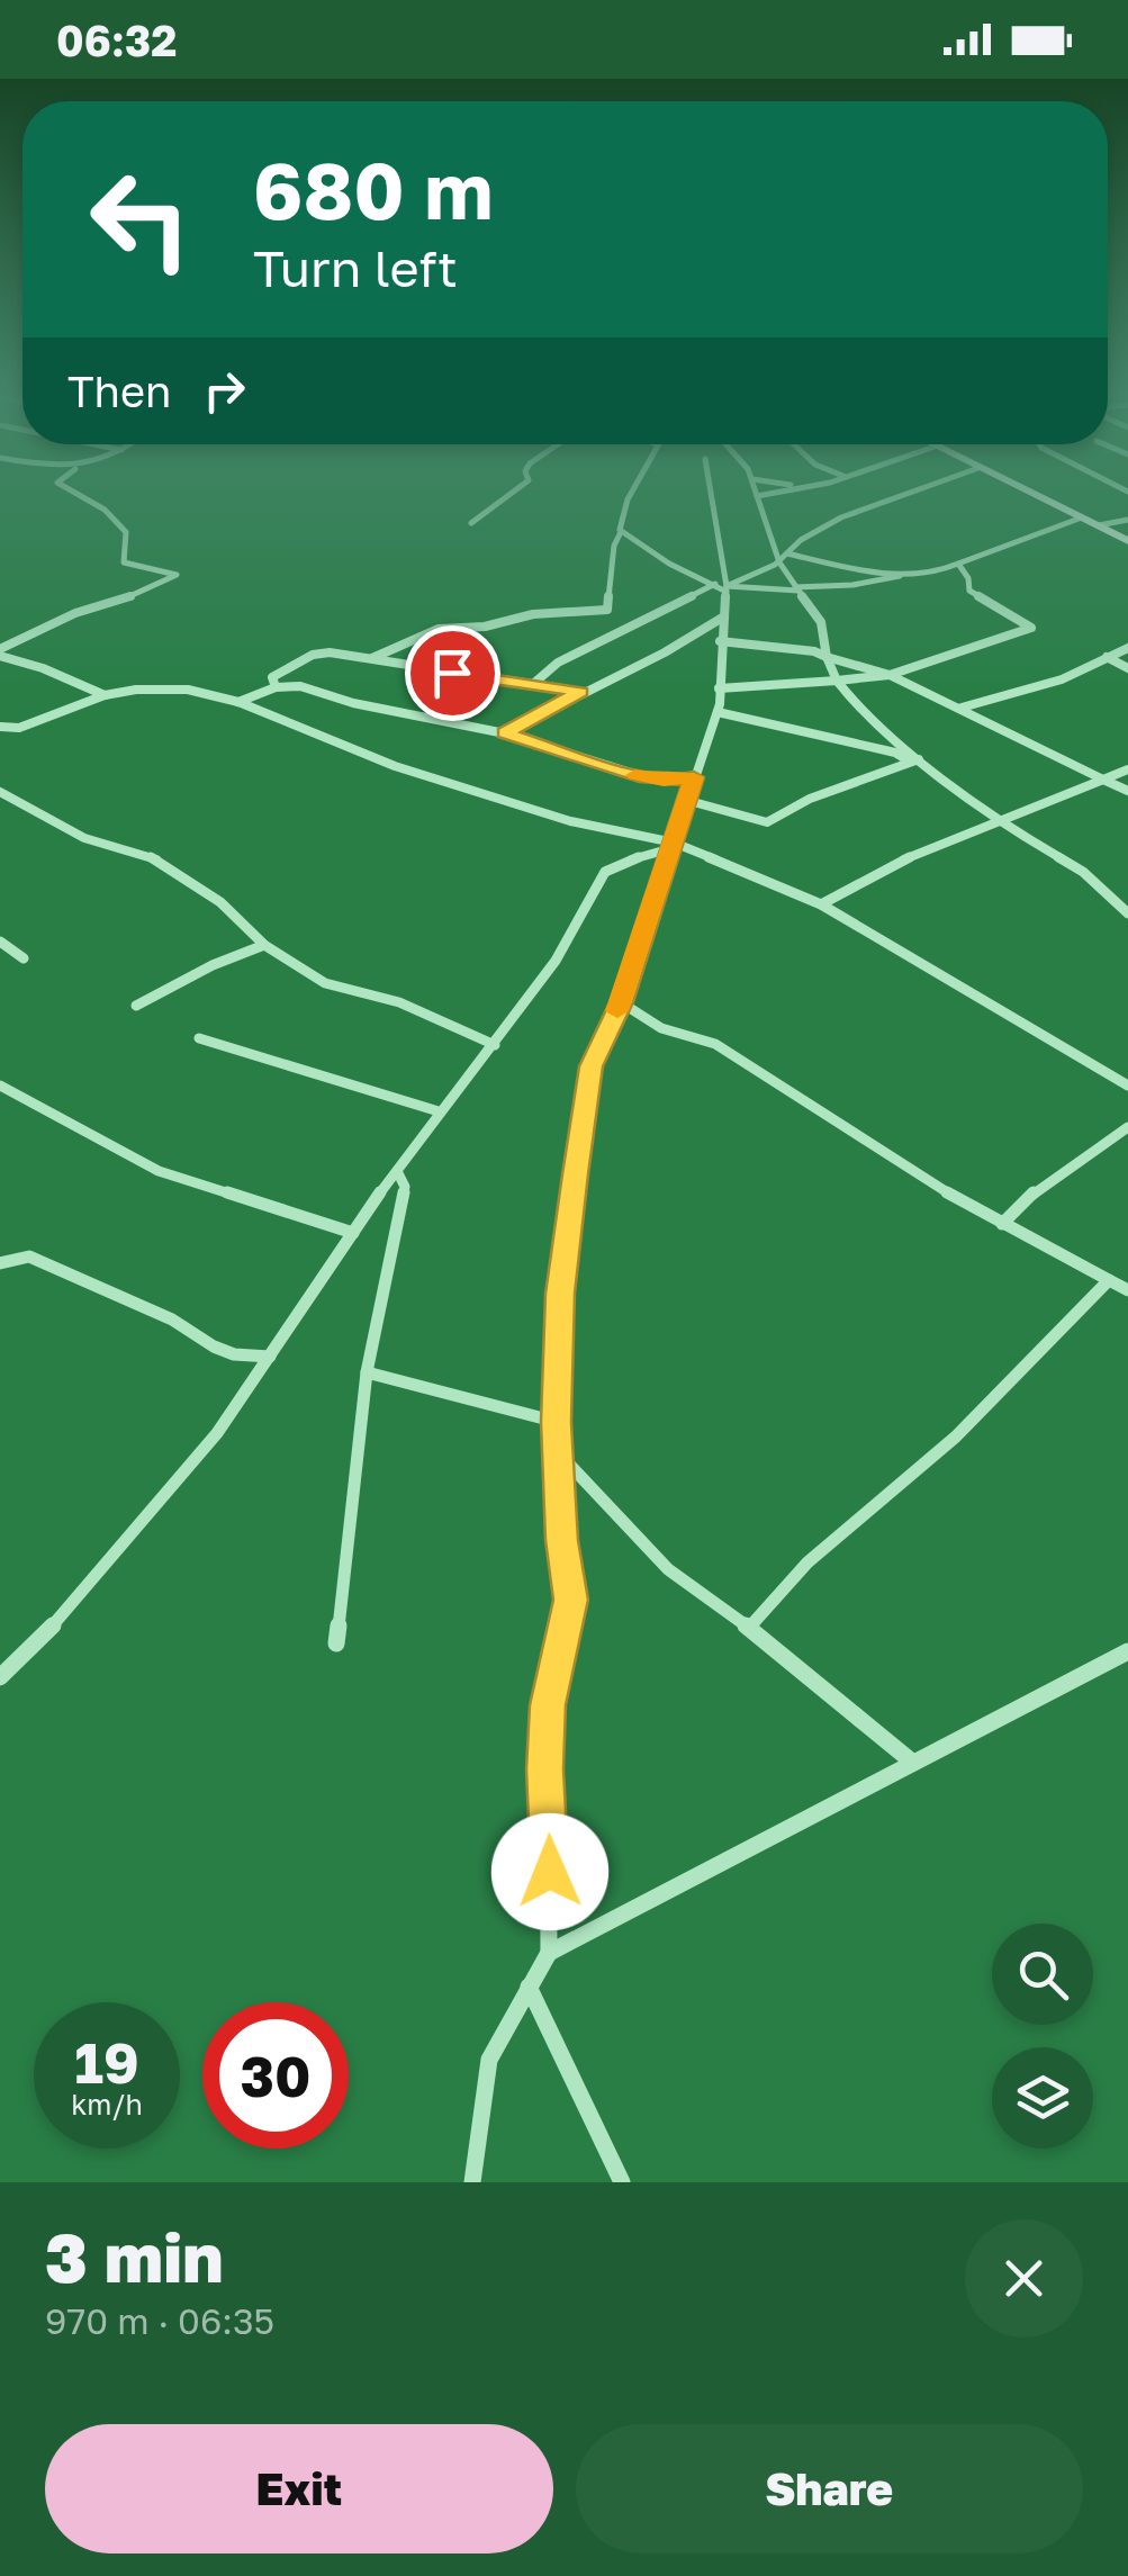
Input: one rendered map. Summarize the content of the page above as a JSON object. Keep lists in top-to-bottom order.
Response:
{
  "page": {
    "status": "06:32",
    "turn": ["680 m", "Turn left"],
    "then": "Then",
    "speed": "19 km/h",
    "limit": "30",
    "heading": ["3 min", "970 m · 06:35"],
    "buttons": ["Exit", "Share"]
  }
}
